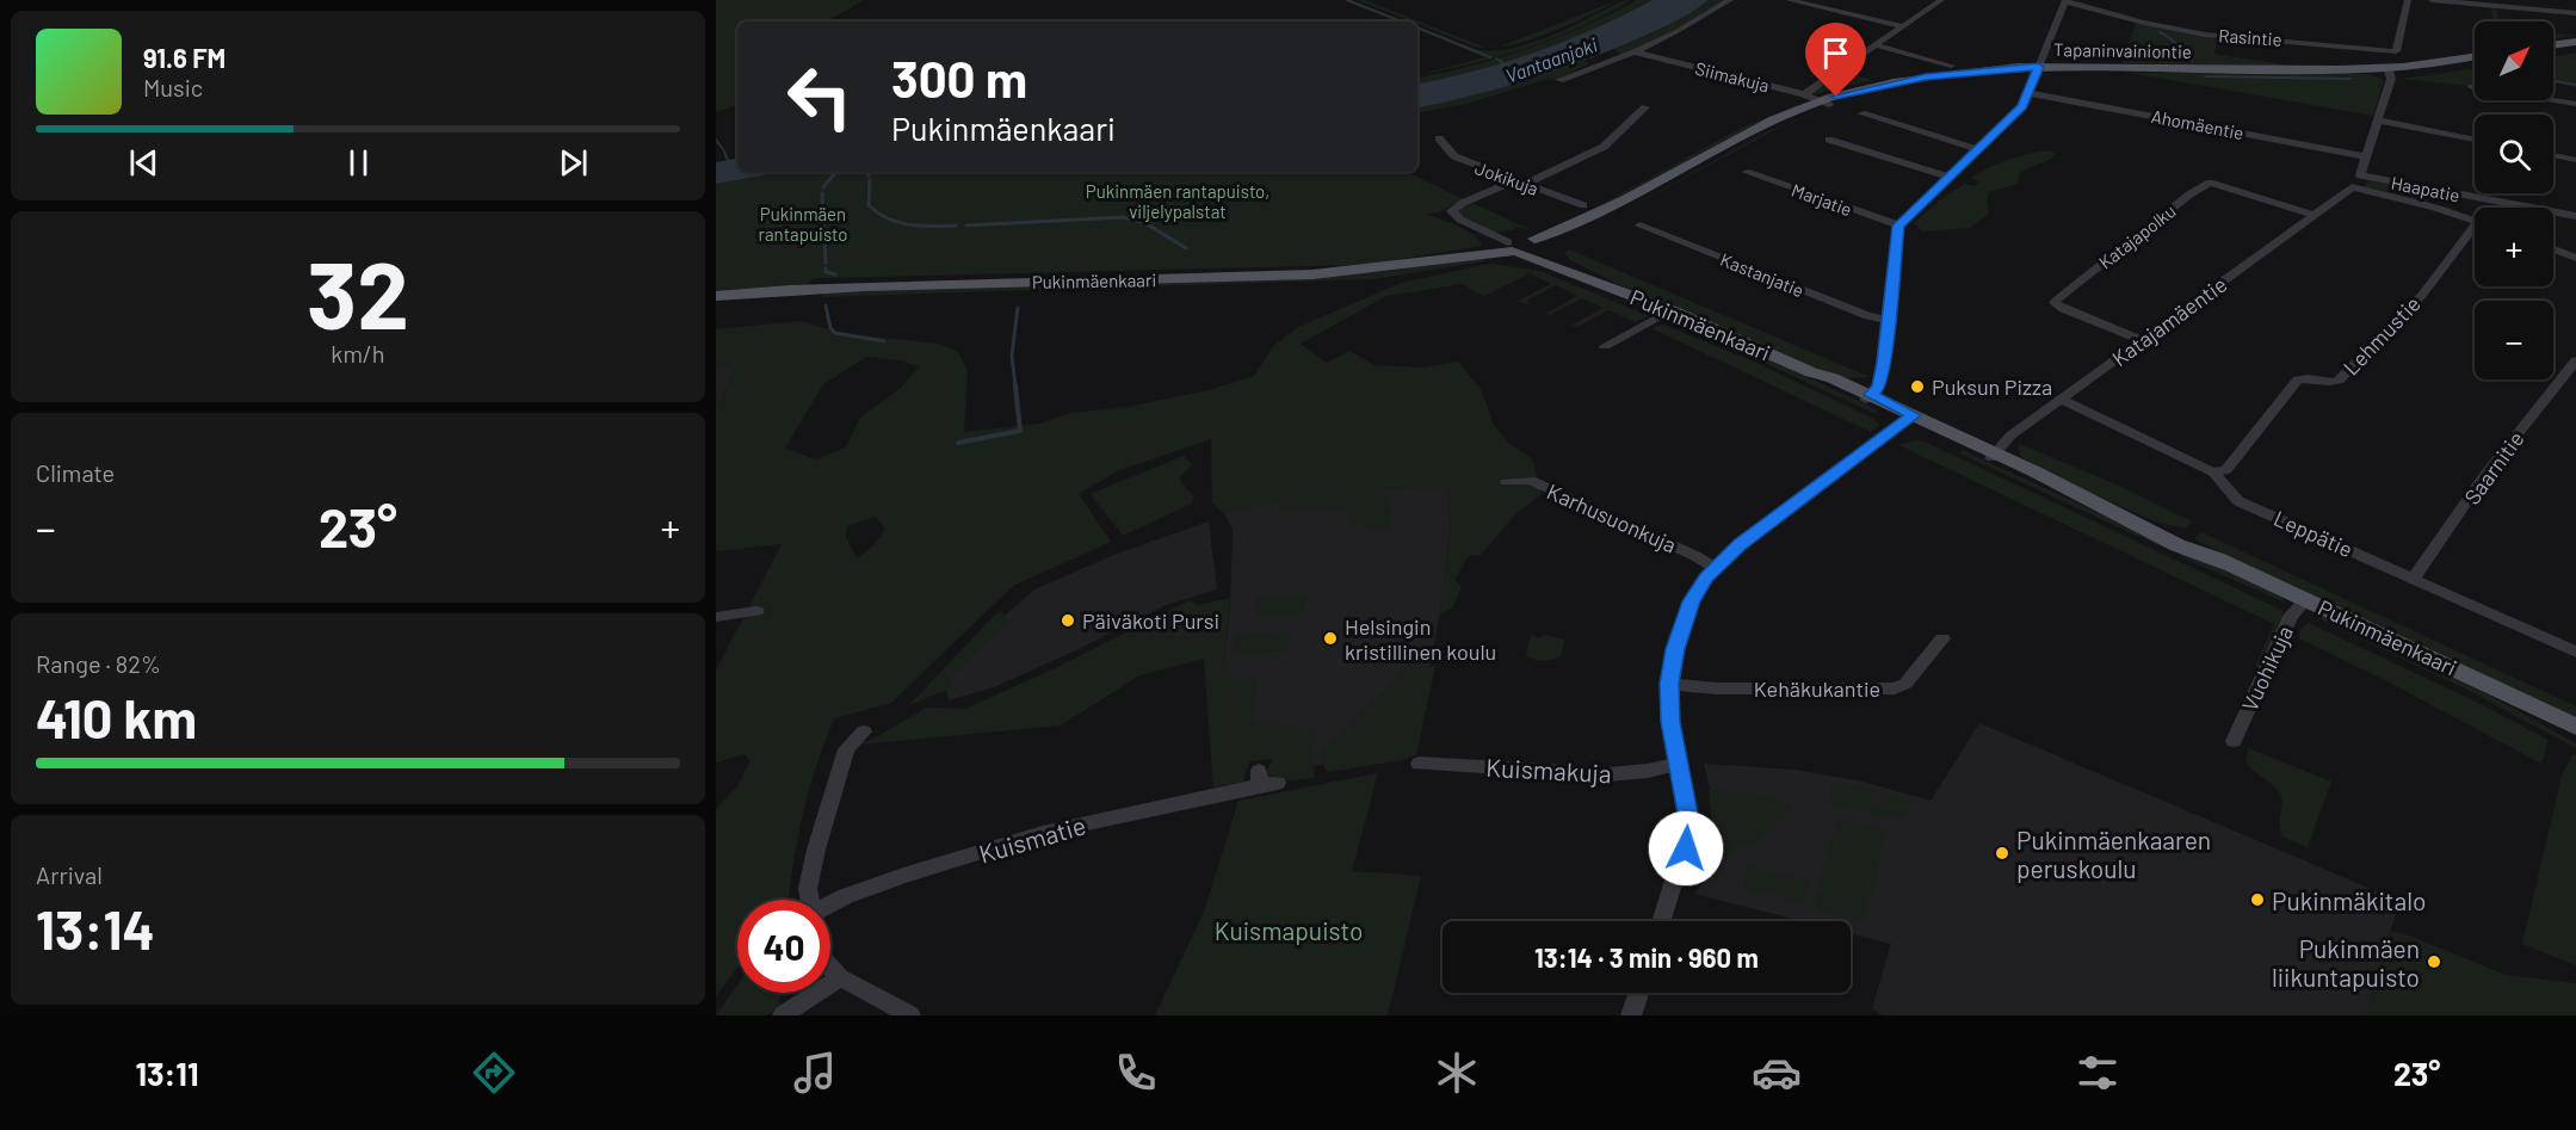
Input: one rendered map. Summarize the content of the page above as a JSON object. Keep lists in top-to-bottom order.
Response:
{
  "streets": {
    "main road": ["Tapaninvainiontie", "Pukinmäenkaari"],
    "street": [
      "Rasintie",
      "Siimakuja",
      "Ahomäentie",
      "Jokikuja",
      "Haapatie",
      "Marjatie",
      "Katajapolku",
      "Kastanjatie",
      "Katajamäentie",
      "Lehmustie",
      "Saarnitie",
      "Karhusuonkuja",
      "Leppätie",
      "Vuohikuja",
      "Kehäkukantie",
      "Kuismakuja",
      "Kuismatie"
    ]
  },
  "crossings": [
    ["Tapaninvainiontie", "Siimakuja"],
    ["Tapaninvainiontie", "Pukinmäenkaari"],
    ["Ahomäentie", "Haapatie"],
    ["Katajapolku", "Katajamäentie"],
    ["Pukinmäenkaari", "Katajamäentie"],
    ["Pukinmäenkaari", "Vuohikuja"],
    ["Katajamäentie", "Leppätie"],
    ["Lehmustie", "Leppätie"],
    ["Saarnitie", "Leppätie"]
  ],
  "water": ["Vantaanjoki"],
  "parks": ["Pukinmäen rantapuisto, viljelypalstat", "Pukinmäen rantapuisto", "Kuismapuisto"],
  "places": [
    "Puksun Pizza",
    "Päiväkoti Pursi",
    "Helsingin kristillinen koulu",
    "Pukinmäenkaaren peruskoulu",
    "Pukinmäkitalo",
    "Pukinmäen liikuntapuisto"
  ],
  "north": "top right",
  "page": {
    "map_buttons": ["+", "−"],
    "turn": ["300 m", "Pukinmäenkaari"],
    "song": ["91.6 FM", "Music"],
    "tile": [
      ["32", "km/h"],
      "Climate",
      ["Range · 82%", "410 km"],
      ["Arrival", "13:14"]
    ],
    "heat": ["−", "23°", "+"],
    "limit": "40",
    "trip": "13:14 · 3 min · 960 m",
    "tabs": ["13:11", "23°"]
  }
}
